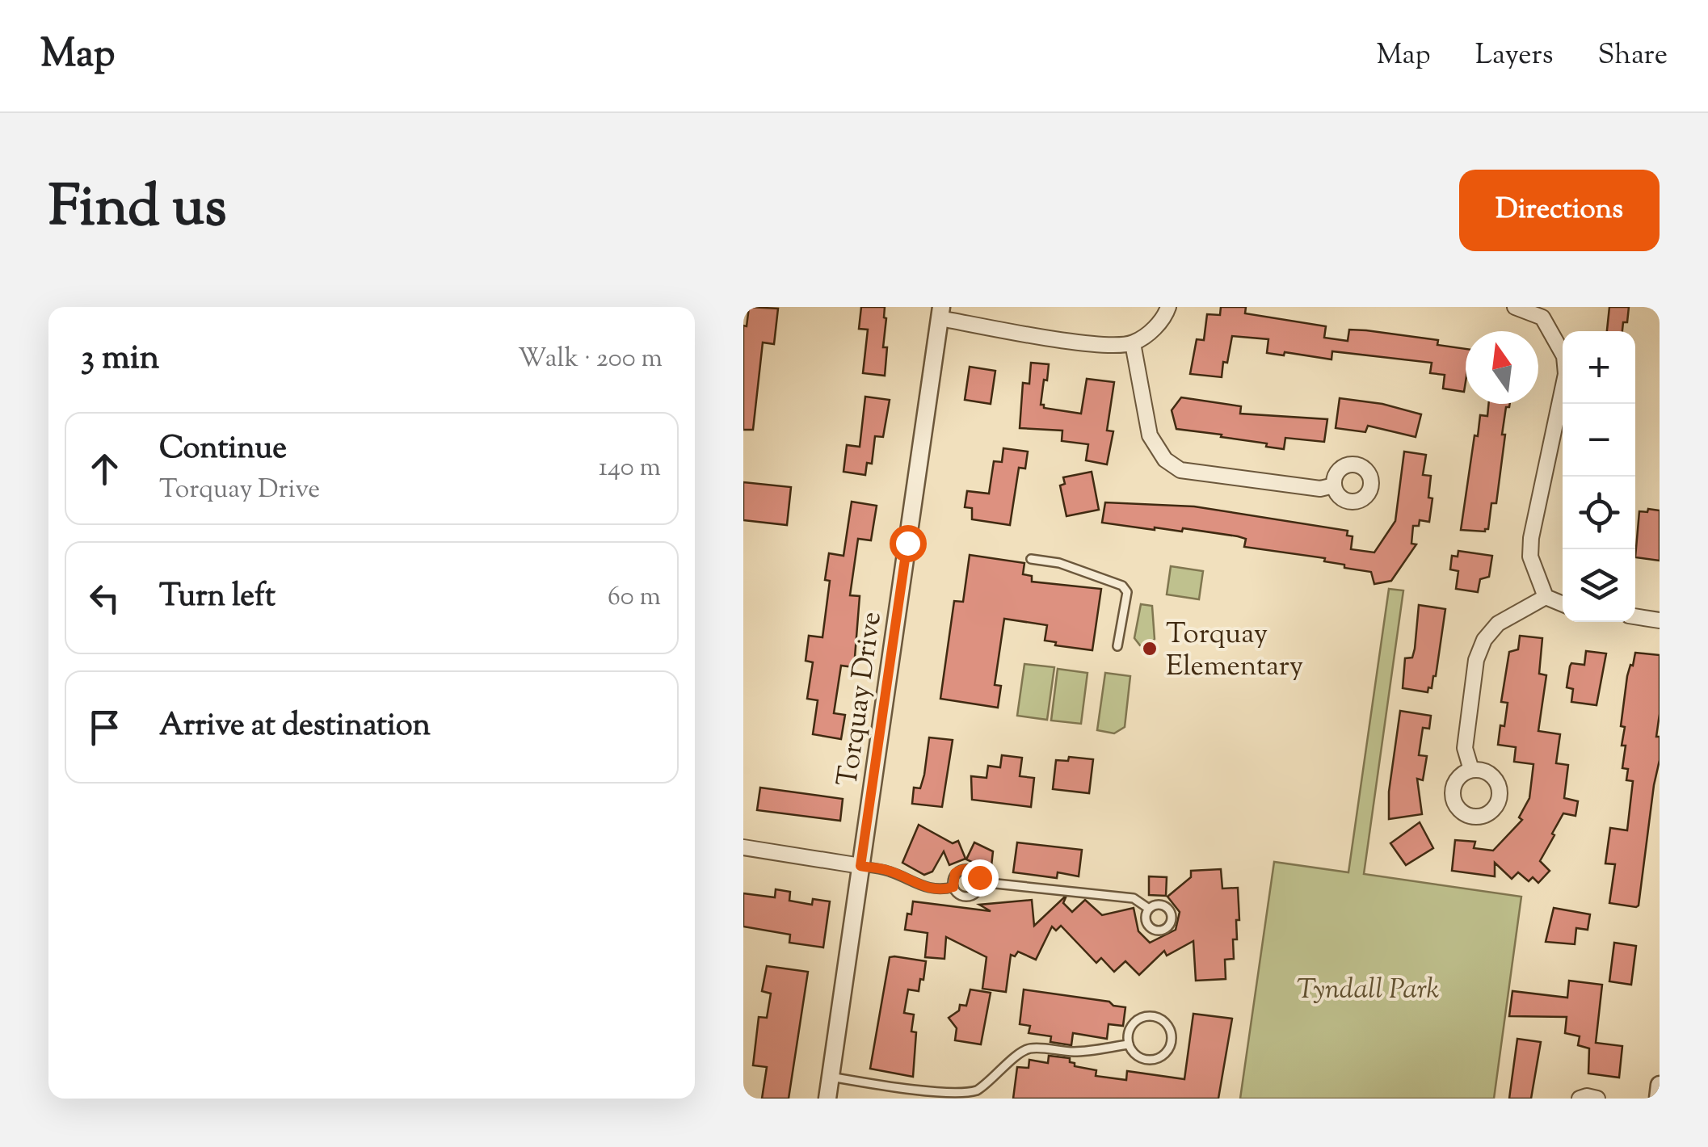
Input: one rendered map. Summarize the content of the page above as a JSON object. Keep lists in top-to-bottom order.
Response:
{
  "streets": {
    "street": ["Torquay Drive"]
  },
  "parks": ["Tyndall Park"],
  "places": ["Torquay Elementary"],
  "north": "top",
  "page": {
    "header": "Map",
    "nav": ["Map", "Layers", "Share"],
    "title": "Find us",
    "buttons": "Directions",
    "heading": ["3 min", "Walk · 200 m"],
    "map_buttons": ["+", "−"],
    "list": [
      ["Continue", "Torquay Drive", "140 m"],
      ["Turn left", "60 m"],
      "Arrive at destination"
    ]
  }
}
